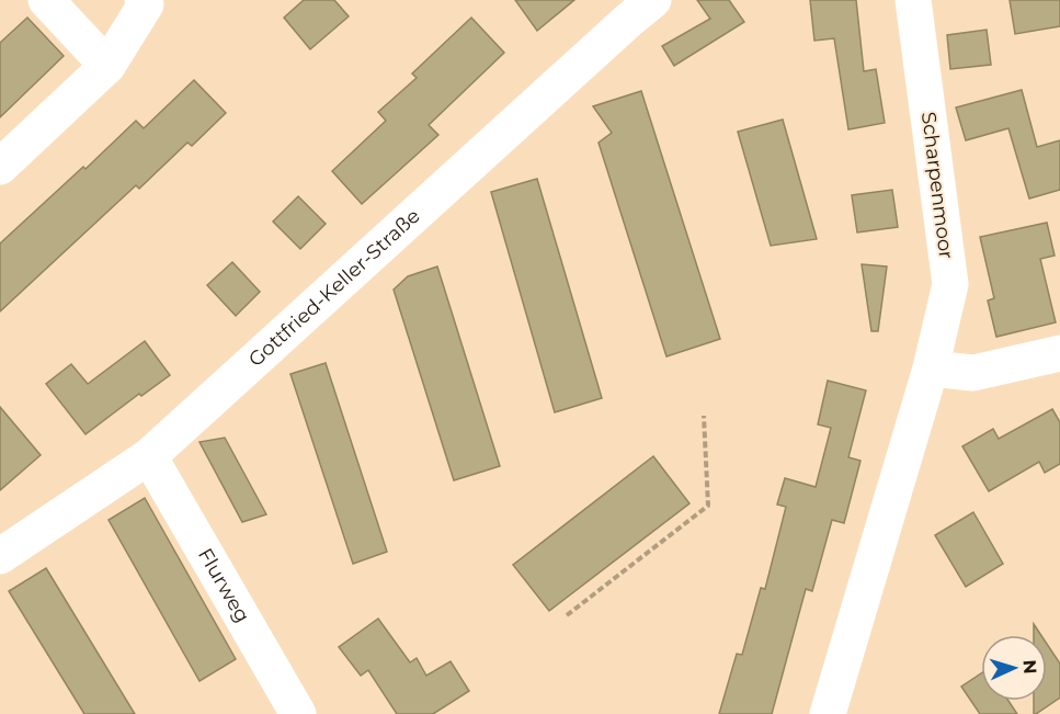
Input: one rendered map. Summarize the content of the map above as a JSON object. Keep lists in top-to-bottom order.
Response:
{
  "streets": {
    "street": ["Scharpenmoor", "Gottfried-Keller-Straße", "Flurweg"]
  },
  "crossings": [
    ["Gottfried-Keller-Straße", "Flurweg"]
  ],
  "north": "right"
}
